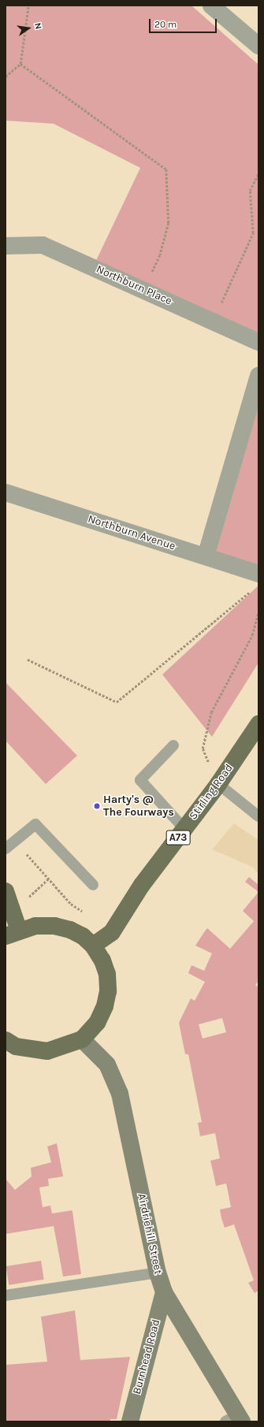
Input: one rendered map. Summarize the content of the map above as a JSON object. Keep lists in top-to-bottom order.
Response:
{
  "streets": {
    "main road": [
      "Stirling Road",
      "A73",
      "Airdriehill Street",
      "Burnhead Road"
    ],
    "street": ["Northburn Place", "Northburn Avenue"]
  },
  "crossings": [
    ["Airdriehill Street", "Burnhead Road"]
  ],
  "places": ["Harty's @ The Fourways"],
  "scale_bar": "20 m",
  "north": "right"
}
